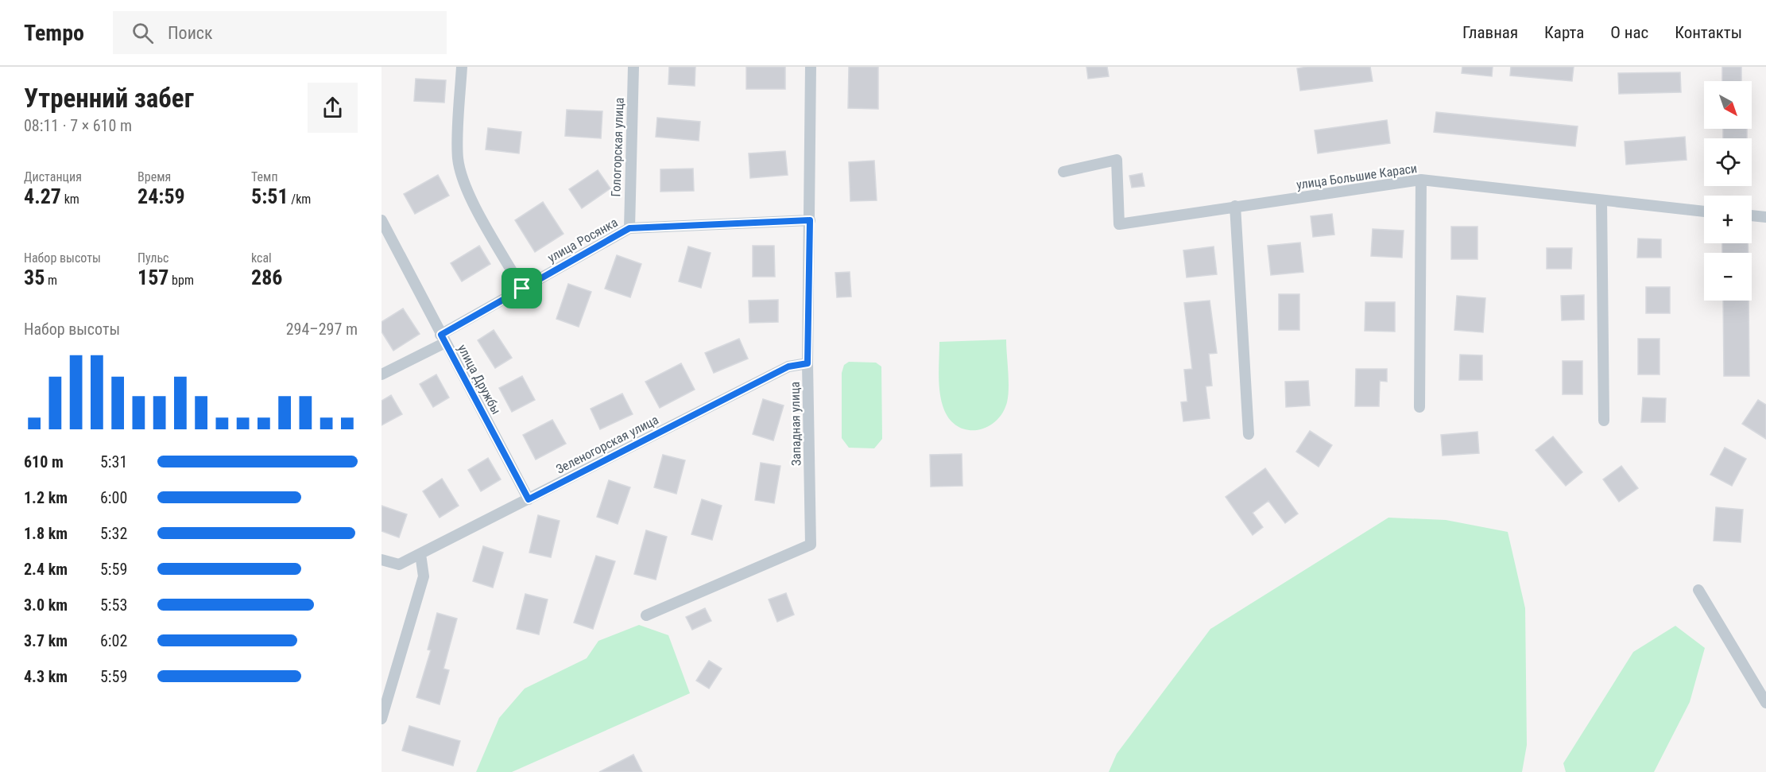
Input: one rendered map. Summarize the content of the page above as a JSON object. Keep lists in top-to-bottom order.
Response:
{
  "streets": {
    "street": [
      "Гологорская улица",
      "улица Большие Караси",
      "улица Росянка",
      "улица Дружбы",
      "Западная улица",
      "Зеленогорская улица"
    ]
  },
  "crossings": [
    ["Гологорская улица", "улица Росянка"],
    ["улица Росянка", "улица Дружбы"],
    ["улица Росянка", "Западная улица"],
    ["улица Дружбы", "Зеленогорская улица"],
    ["Западная улица", "Зеленогорская улица"]
  ],
  "north": "bottom right",
  "page": {
    "header": "Tempo",
    "search": "Поиск",
    "nav": [
      "Главная",
      "Карта",
      "О нас",
      "Контакты"
    ],
    "heading": ["Утренний забег", "08:11 · 7 × 610 m"],
    "map_buttons": ["+", "−"],
    "stats": [
      ["Дистанция", "4.27 km"],
      ["Время", "24:59"],
      ["Темп", "5:51 /km"],
      ["Набор высоты", "35 m"],
      ["Пульс", "157 bpm"],
      ["kcal", "286"]
    ],
    "chart": ["Набор высоты", "294–297 m"],
    "list": [
      {
        "name": "610 m",
        "note": "5:31"
      },
      {
        "name": "1.2 km",
        "note": "6:00"
      },
      {
        "name": "1.8 km",
        "note": "5:32"
      },
      {
        "name": "2.4 km",
        "note": "5:59"
      },
      {
        "name": "3.0 km",
        "note": "5:53"
      },
      {
        "name": "3.7 km",
        "note": "6:02"
      },
      {
        "name": "4.3 km",
        "note": "5:59"
      }
    ]
  }
}
